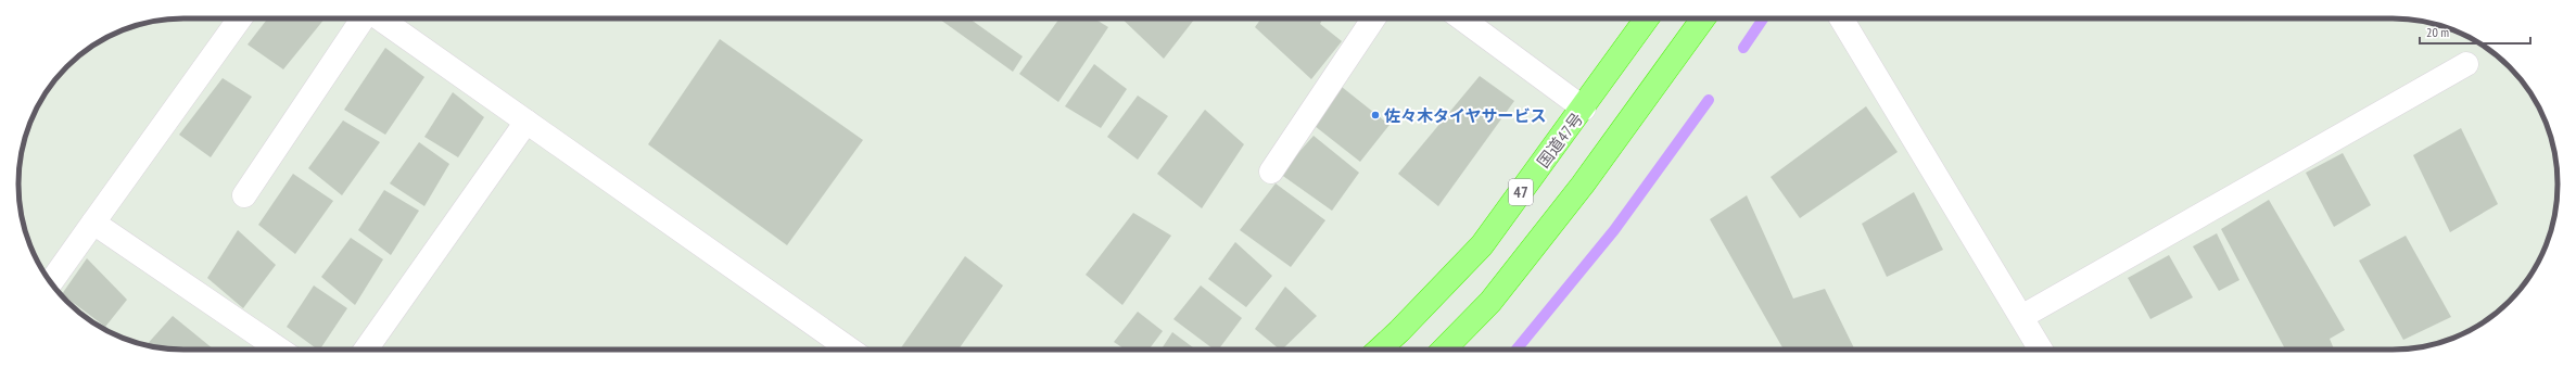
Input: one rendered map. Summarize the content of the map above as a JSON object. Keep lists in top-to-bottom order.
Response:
{
  "streets": {
    "highway": ["国道47号", "47"]
  },
  "places": ["佐々木タイヤサービス"],
  "scale_bar": "20 m"
}
